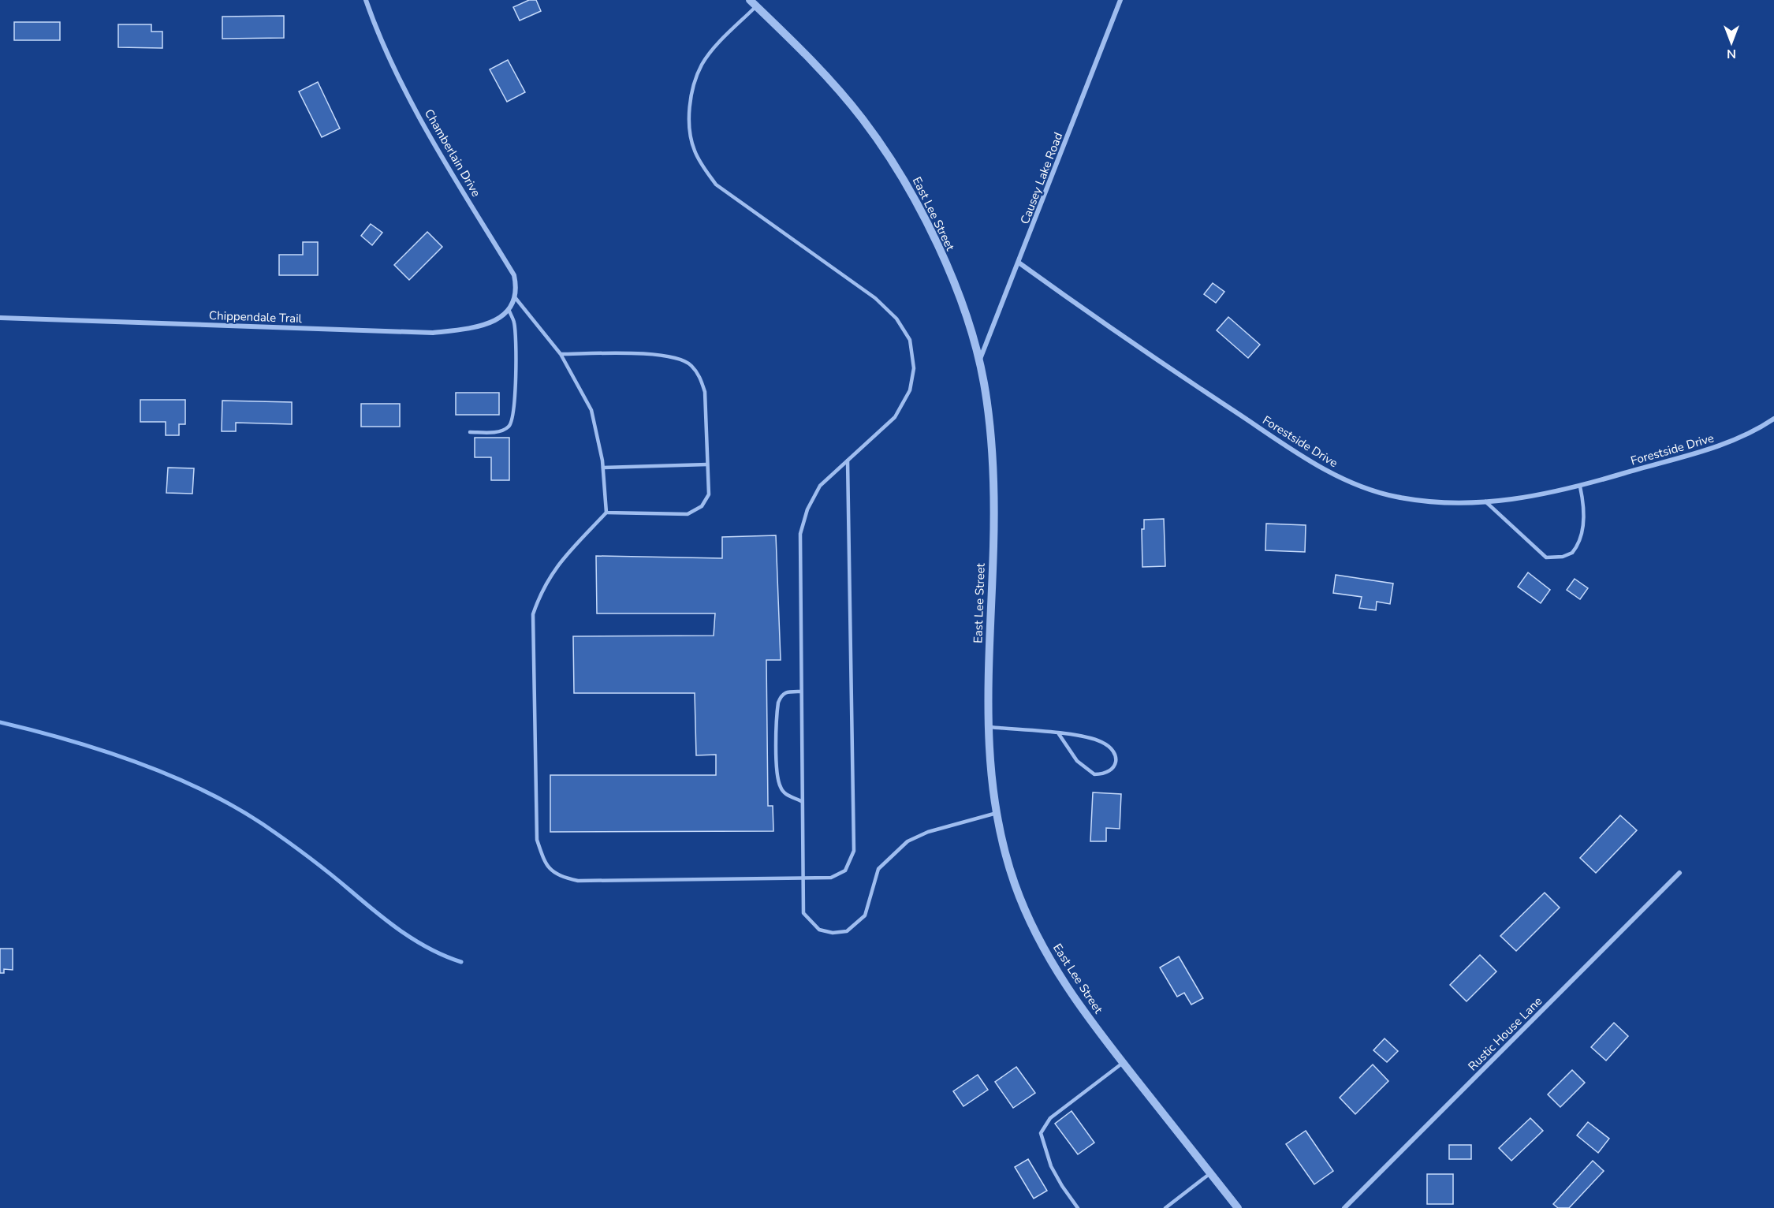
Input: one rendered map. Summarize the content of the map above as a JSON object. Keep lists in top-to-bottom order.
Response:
{
  "streets": {
    "street": [
      "Chamberlain Drive",
      "Causey Lake Road",
      "East Lee Street",
      "Chippendale Trail",
      "Forestside Drive",
      "Rustic House Lane"
    ]
  },
  "crossings": [
    ["Causey Lake Road", "East Lee Street"],
    ["Causey Lake Road", "Forestside Drive"]
  ],
  "north": "bottom"
}
